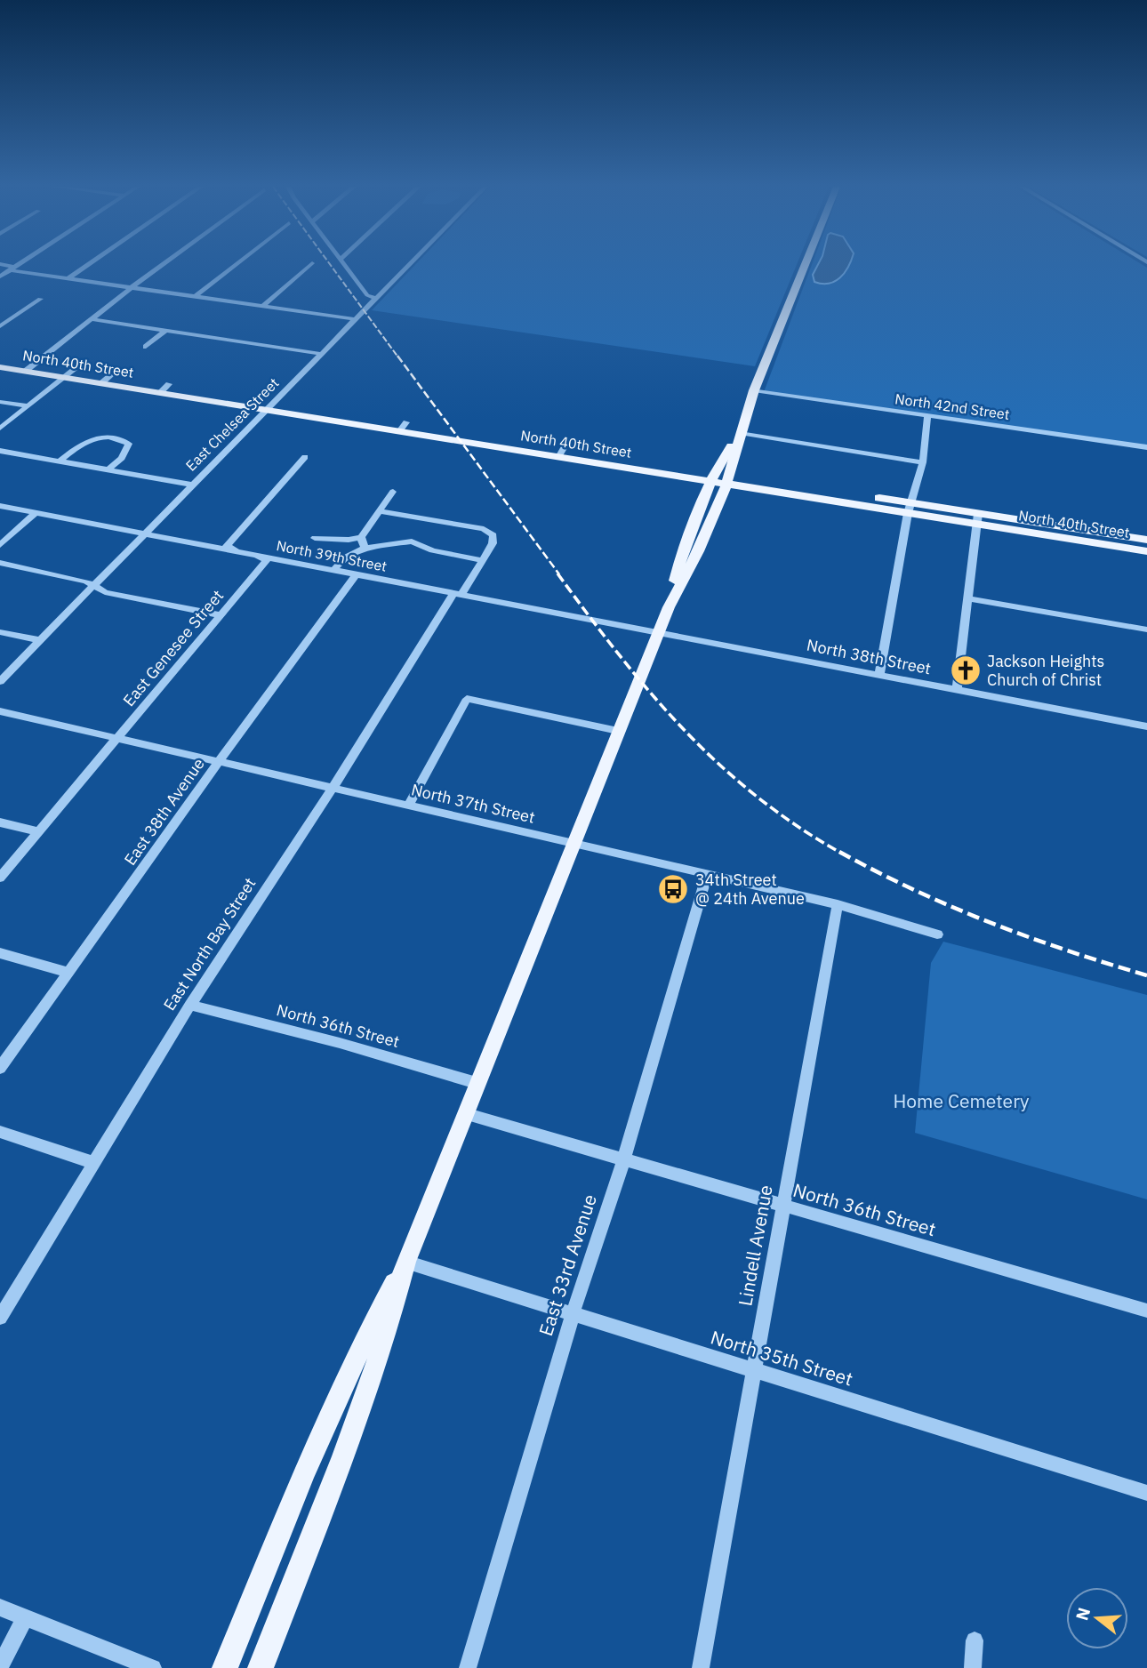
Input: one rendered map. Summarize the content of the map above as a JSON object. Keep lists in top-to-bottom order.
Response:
{
  "streets": {
    "main road": ["North 40th Street"],
    "street": [
      "North 42nd Street",
      "East Chelsea Street",
      "North 39th Street",
      "East Genesee Street",
      "North 38th Street",
      "North 37th Street",
      "East 38th Avenue",
      "East North Bay Street",
      "North 36th Street",
      "Lindell Avenue",
      "East 33rd Avenue",
      "North 35th Street"
    ]
  },
  "crossings": [
    ["North 40th Street", "East Chelsea Street"],
    ["East Chelsea Street", "North 39th Street"],
    ["North 39th Street", "East Genesee Street"],
    ["North 39th Street", "North 38th Street"],
    ["North 39th Street", "East 38th Avenue"],
    ["North 39th Street", "East North Bay Street"],
    ["East Genesee Street", "North 37th Street"],
    ["North 37th Street", "East 38th Avenue"],
    ["North 37th Street", "East North Bay Street"],
    ["North 37th Street", "Lindell Avenue"],
    ["North 37th Street", "East 33rd Avenue"],
    ["East North Bay Street", "North 36th Street"],
    ["North 36th Street", "Lindell Avenue"],
    ["North 36th Street", "East 33rd Avenue"],
    ["Lindell Avenue", "North 35th Street"],
    ["East 33rd Avenue", "North 35th Street"]
  ],
  "parks": ["Home Cemetery"],
  "places": {
    "church": ["Jackson Heights Church of Christ"],
    "bus stop": ["34th Street @ 24th Avenue"]
  },
  "north": "left"
}
